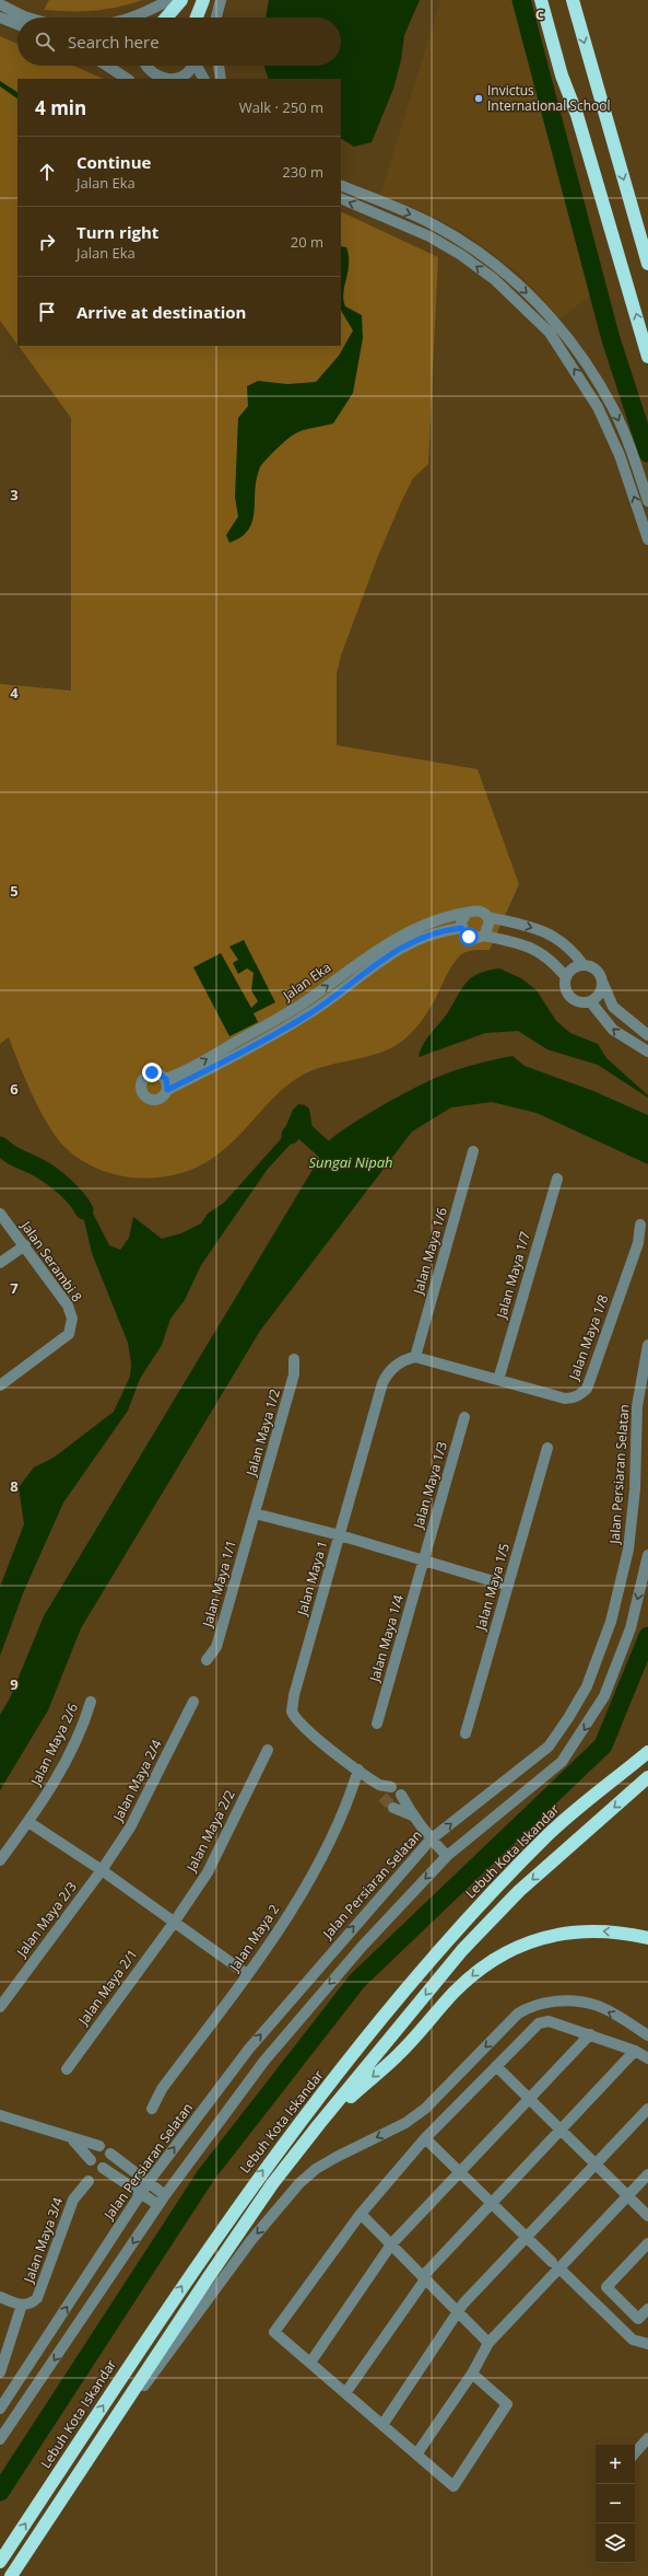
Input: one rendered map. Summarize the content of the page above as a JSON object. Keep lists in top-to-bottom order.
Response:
{
  "streets": {
    "highway": ["Lebuh Kota Iskandar"],
    "street": [
      "Jalan Eka",
      "Jalan Maya 1/6",
      "Jalan Serambi 8",
      "Jalan Maya 1/7",
      "Jalan Maya 1/8",
      "Jalan Maya 1/2",
      "Jalan Persiaran Selatan",
      "Jalan Maya 1/3",
      "Jalan Maya 1",
      "Jalan Maya 1/1",
      "Jalan Maya 1/5",
      "Jalan Maya 1/4",
      "Jalan Maya 2/6",
      "Jalan Maya 2/4",
      "Jalan Maya 2/2",
      "Jalan Maya 2/3",
      "Jalan Maya 2",
      "Jalan Maya 2/1",
      "Jalan Maya 3/4"
    ]
  },
  "crossings": [
    ["Jalan Maya 1/6", "Jalan Maya 1/8"],
    ["Jalan Maya 1/6", "Jalan Maya 1"],
    ["Jalan Maya 1/7", "Jalan Maya 1/8"],
    ["Jalan Maya 1/8", "Jalan Maya 1"],
    ["Jalan Maya 1/2", "Jalan Maya 1/1"],
    ["Jalan Maya 1/3", "Jalan Maya 1/4"],
    ["Jalan Maya 1", "Jalan Maya 2"],
    ["Jalan Maya 2/4", "Jalan Maya 2/3"],
    ["Jalan Maya 2/2", "Jalan Maya 2/1"]
  ],
  "water": ["Sungai Nipah"],
  "places": ["Invictus International School"],
  "page": {
    "search": "Search here",
    "heading": ["4 min", "Walk · 250 m"],
    "list": [
      ["Continue", "Jalan Eka", "230 m"],
      ["Turn right", "Jalan Eka", "20 m"],
      "Arrive at destination"
    ],
    "map_buttons": ["+", "−"]
  },
  "grid": {
    "columns": ["C"],
    "rows": [
      "3",
      "4",
      "5",
      "6",
      "7",
      "8",
      "9"
    ]
  }
}
